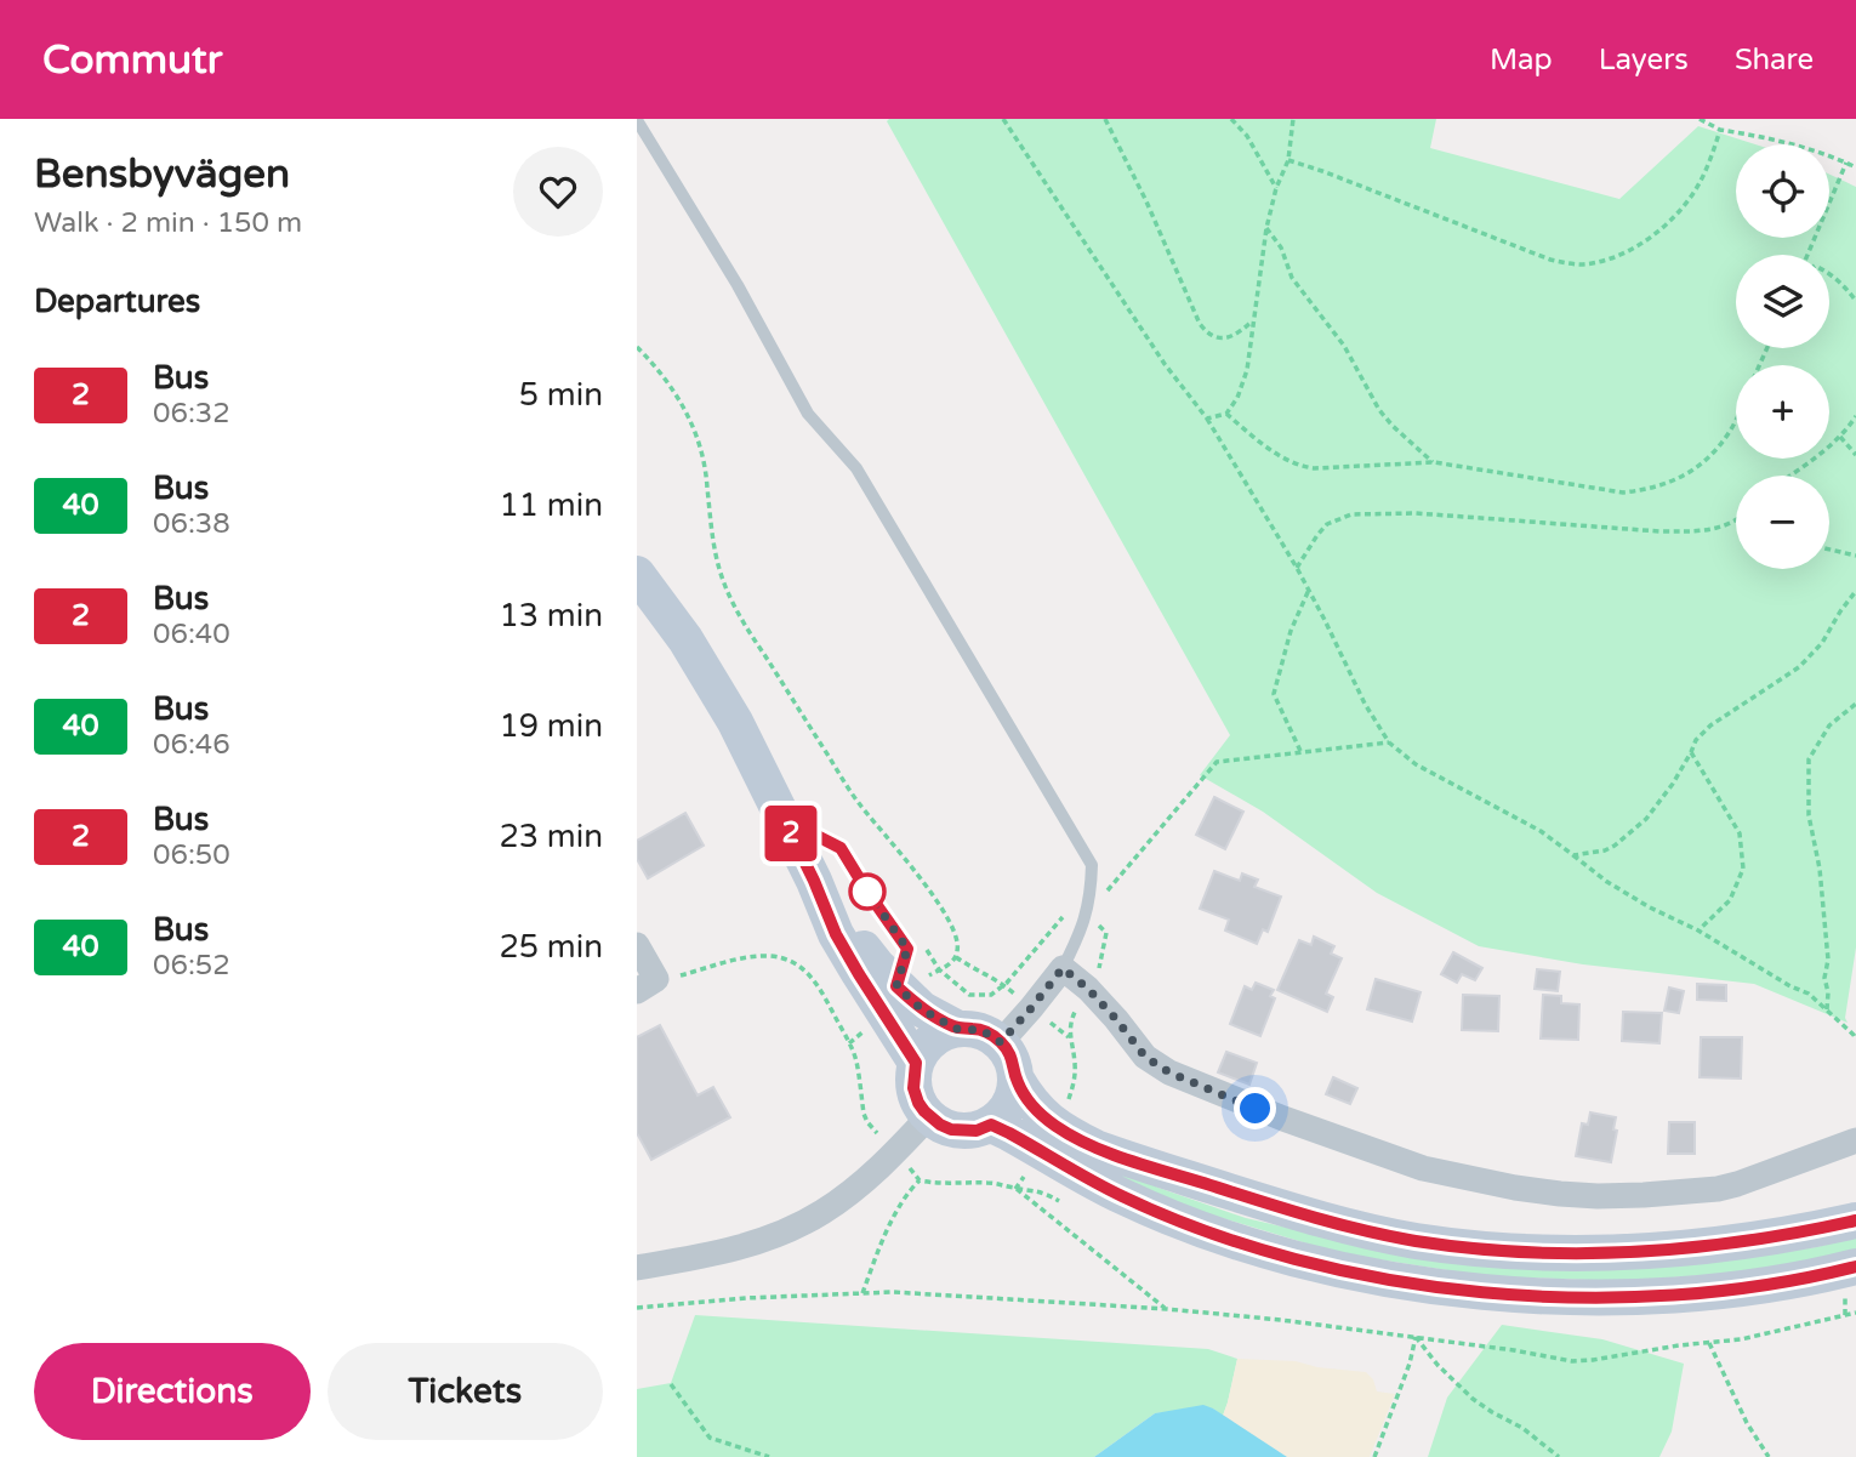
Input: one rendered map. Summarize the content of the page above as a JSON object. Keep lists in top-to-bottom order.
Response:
{
  "lines": ["bus line 2"],
  "page": {
    "header": "Commutr",
    "nav": ["Map", "Layers", "Share"],
    "heading": [
      ["Bensbyvägen", "Walk · 2 min · 150 m"],
      "Departures"
    ],
    "on_map": "2",
    "map_buttons": ["+", "−"],
    "list": [
      {
        "mark": "2",
        "name": "Bus",
        "note": "06:32",
        "value": "5 min"
      },
      {
        "mark": "40",
        "name": "Bus",
        "note": "06:38",
        "value": "11 min"
      },
      {
        "mark": "2",
        "name": "Bus",
        "note": "06:40",
        "value": "13 min"
      },
      {
        "mark": "40",
        "name": "Bus",
        "note": "06:46",
        "value": "19 min"
      },
      {
        "mark": "2",
        "name": "Bus",
        "note": "06:50",
        "value": "23 min"
      },
      {
        "mark": "40",
        "name": "Bus",
        "note": "06:52",
        "value": "25 min"
      }
    ],
    "buttons": ["Directions", "Tickets"]
  }
}
